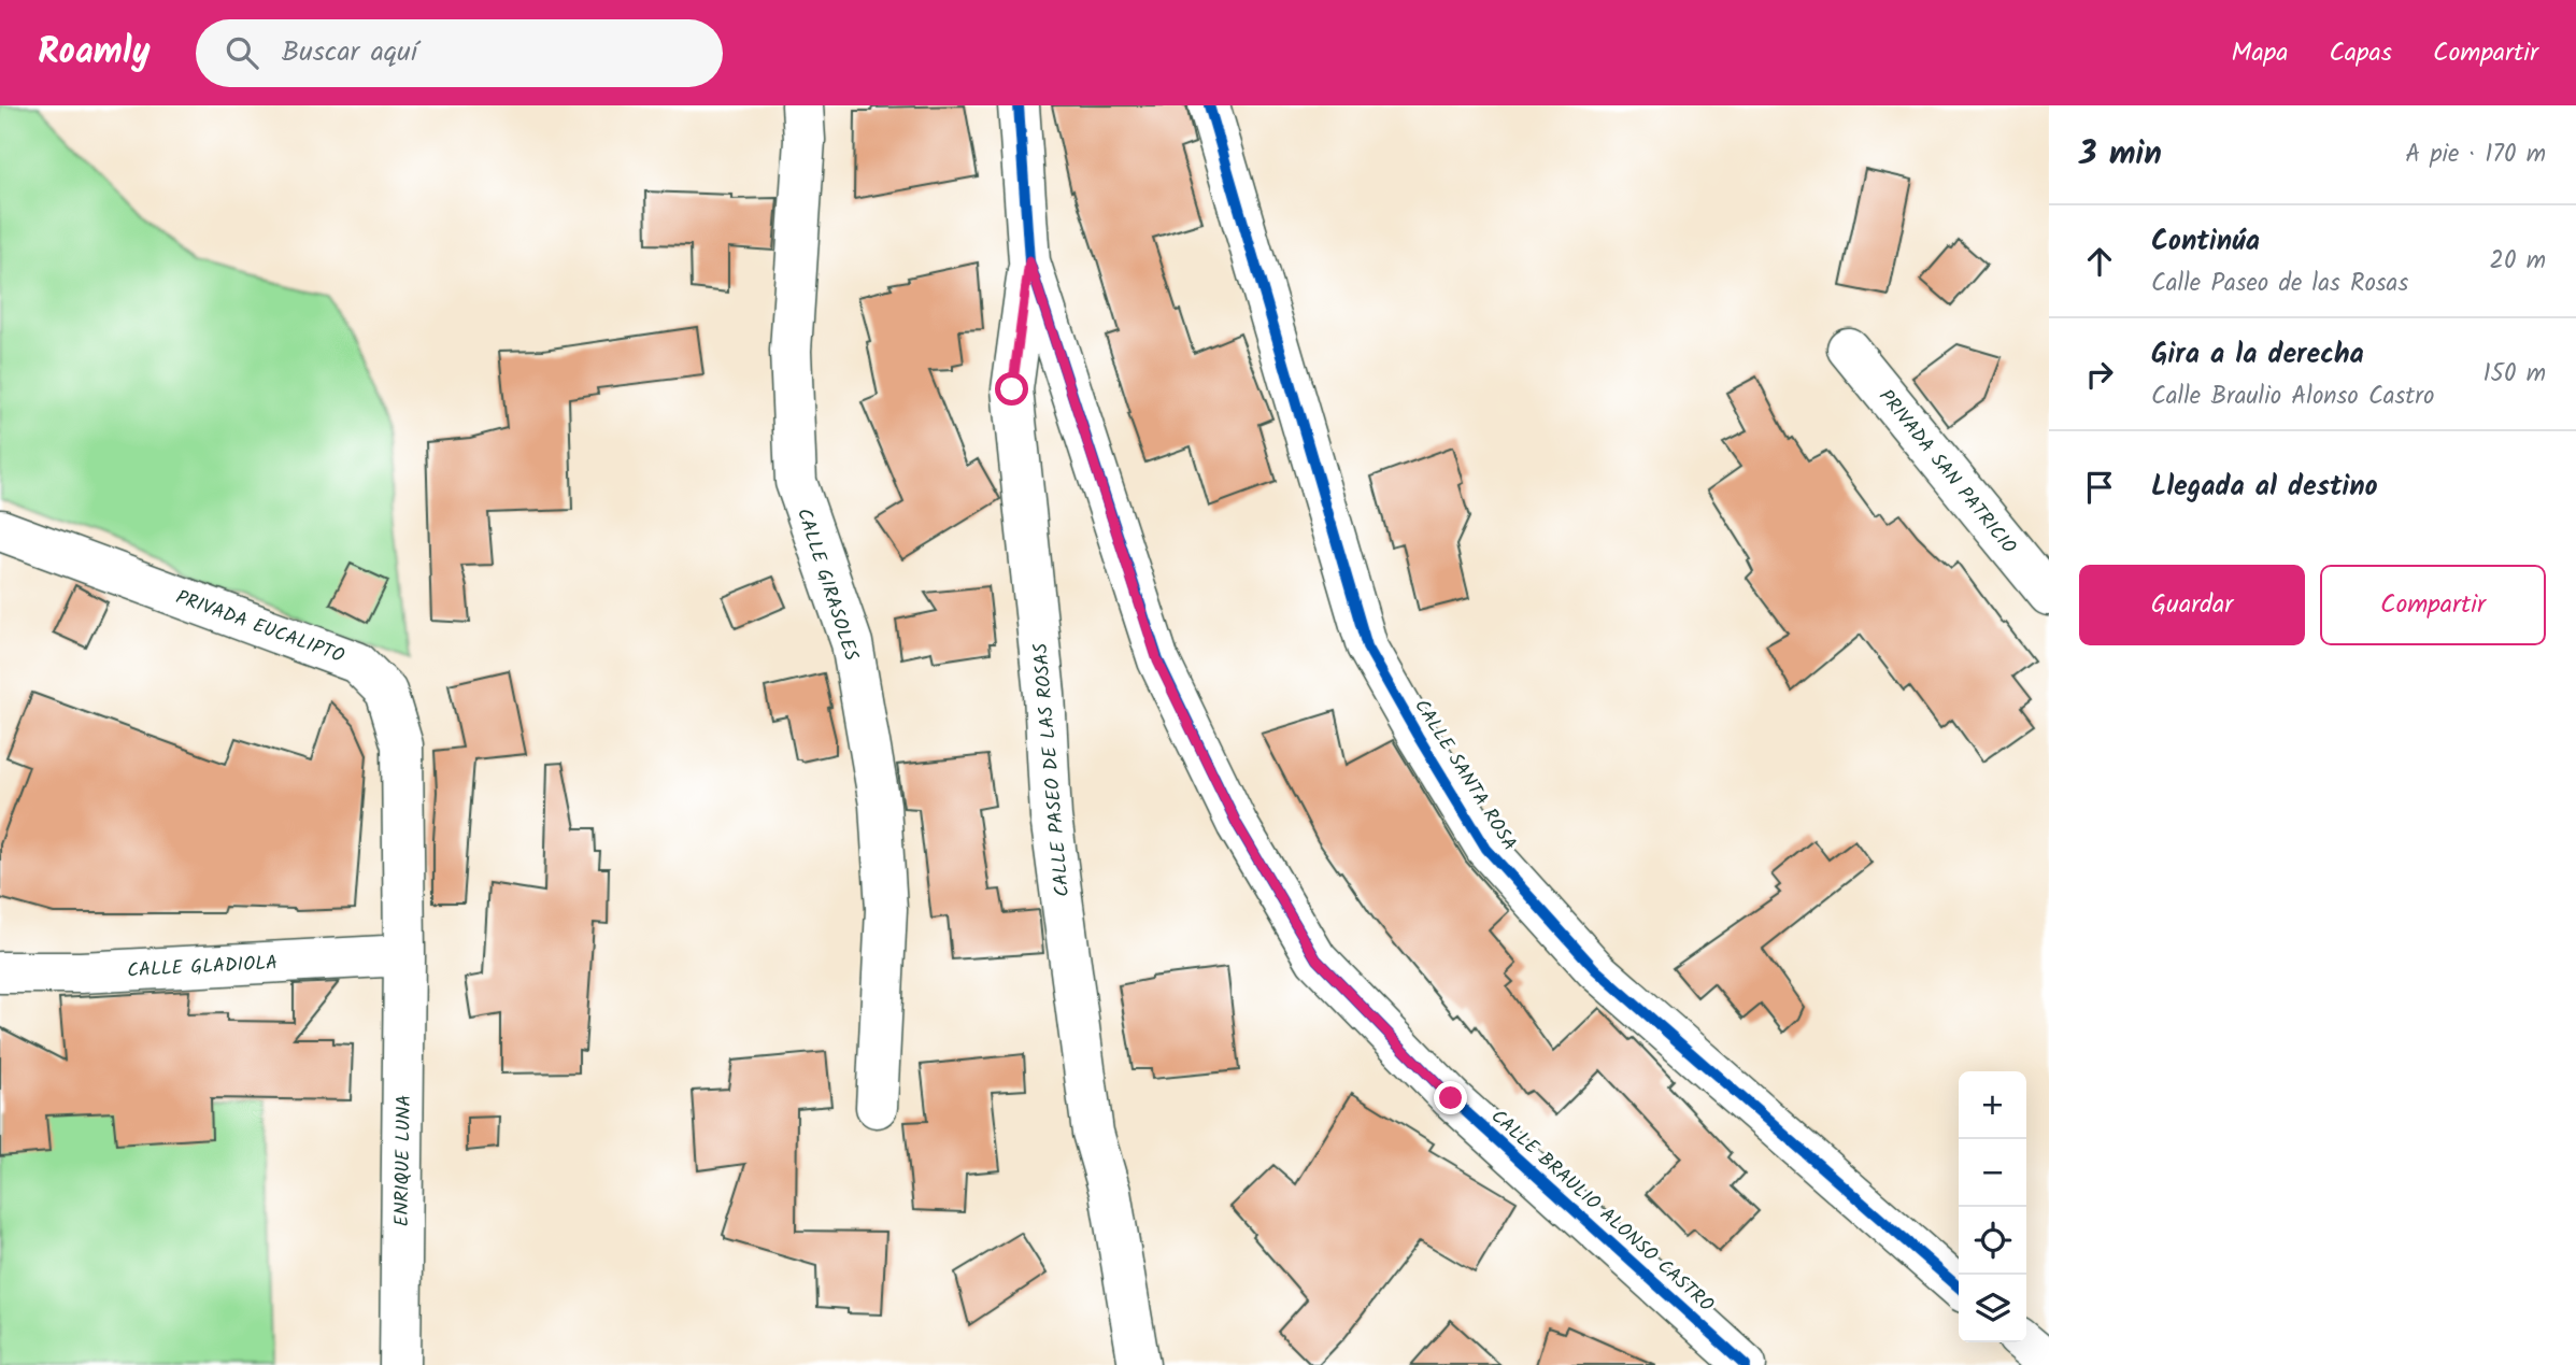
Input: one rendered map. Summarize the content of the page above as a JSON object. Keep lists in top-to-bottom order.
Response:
{
  "streets": {
    "street": [
      "PRIVADA SAN PATRICIO",
      "CALLE GIRASOLES",
      "PRIVADA EUCALIPTO",
      "CALLE PASEO DE LAS ROSAS",
      "CALLE SANTA ROSA",
      "CALLE GLADIOLA",
      "ENRIQUE LUNA",
      "CALLE BRAULIO ALONSO CASTRO"
    ]
  },
  "crossings": [
    ["PRIVADA EUCALIPTO", "CALLE GLADIOLA"],
    ["PRIVADA EUCALIPTO", "ENRIQUE LUNA"],
    ["CALLE PASEO DE LAS ROSAS", "CALLE BRAULIO ALONSO CASTRO"],
    ["CALLE GLADIOLA", "ENRIQUE LUNA"]
  ],
  "page": {
    "header": "Roamly",
    "search": "Buscar aquí",
    "nav": ["Mapa", "Capas", "Compartir"],
    "heading": ["3 min", "A pie · 170 m"],
    "list": [
      ["Continúa", "Calle Paseo de las Rosas", "20 m"],
      ["Gira a la derecha", "Calle Braulio Alonso Castro", "150 m"],
      "Llegada al destino"
    ],
    "buttons": ["Guardar", "Compartir"],
    "map_buttons": ["+", "−"]
  }
}
